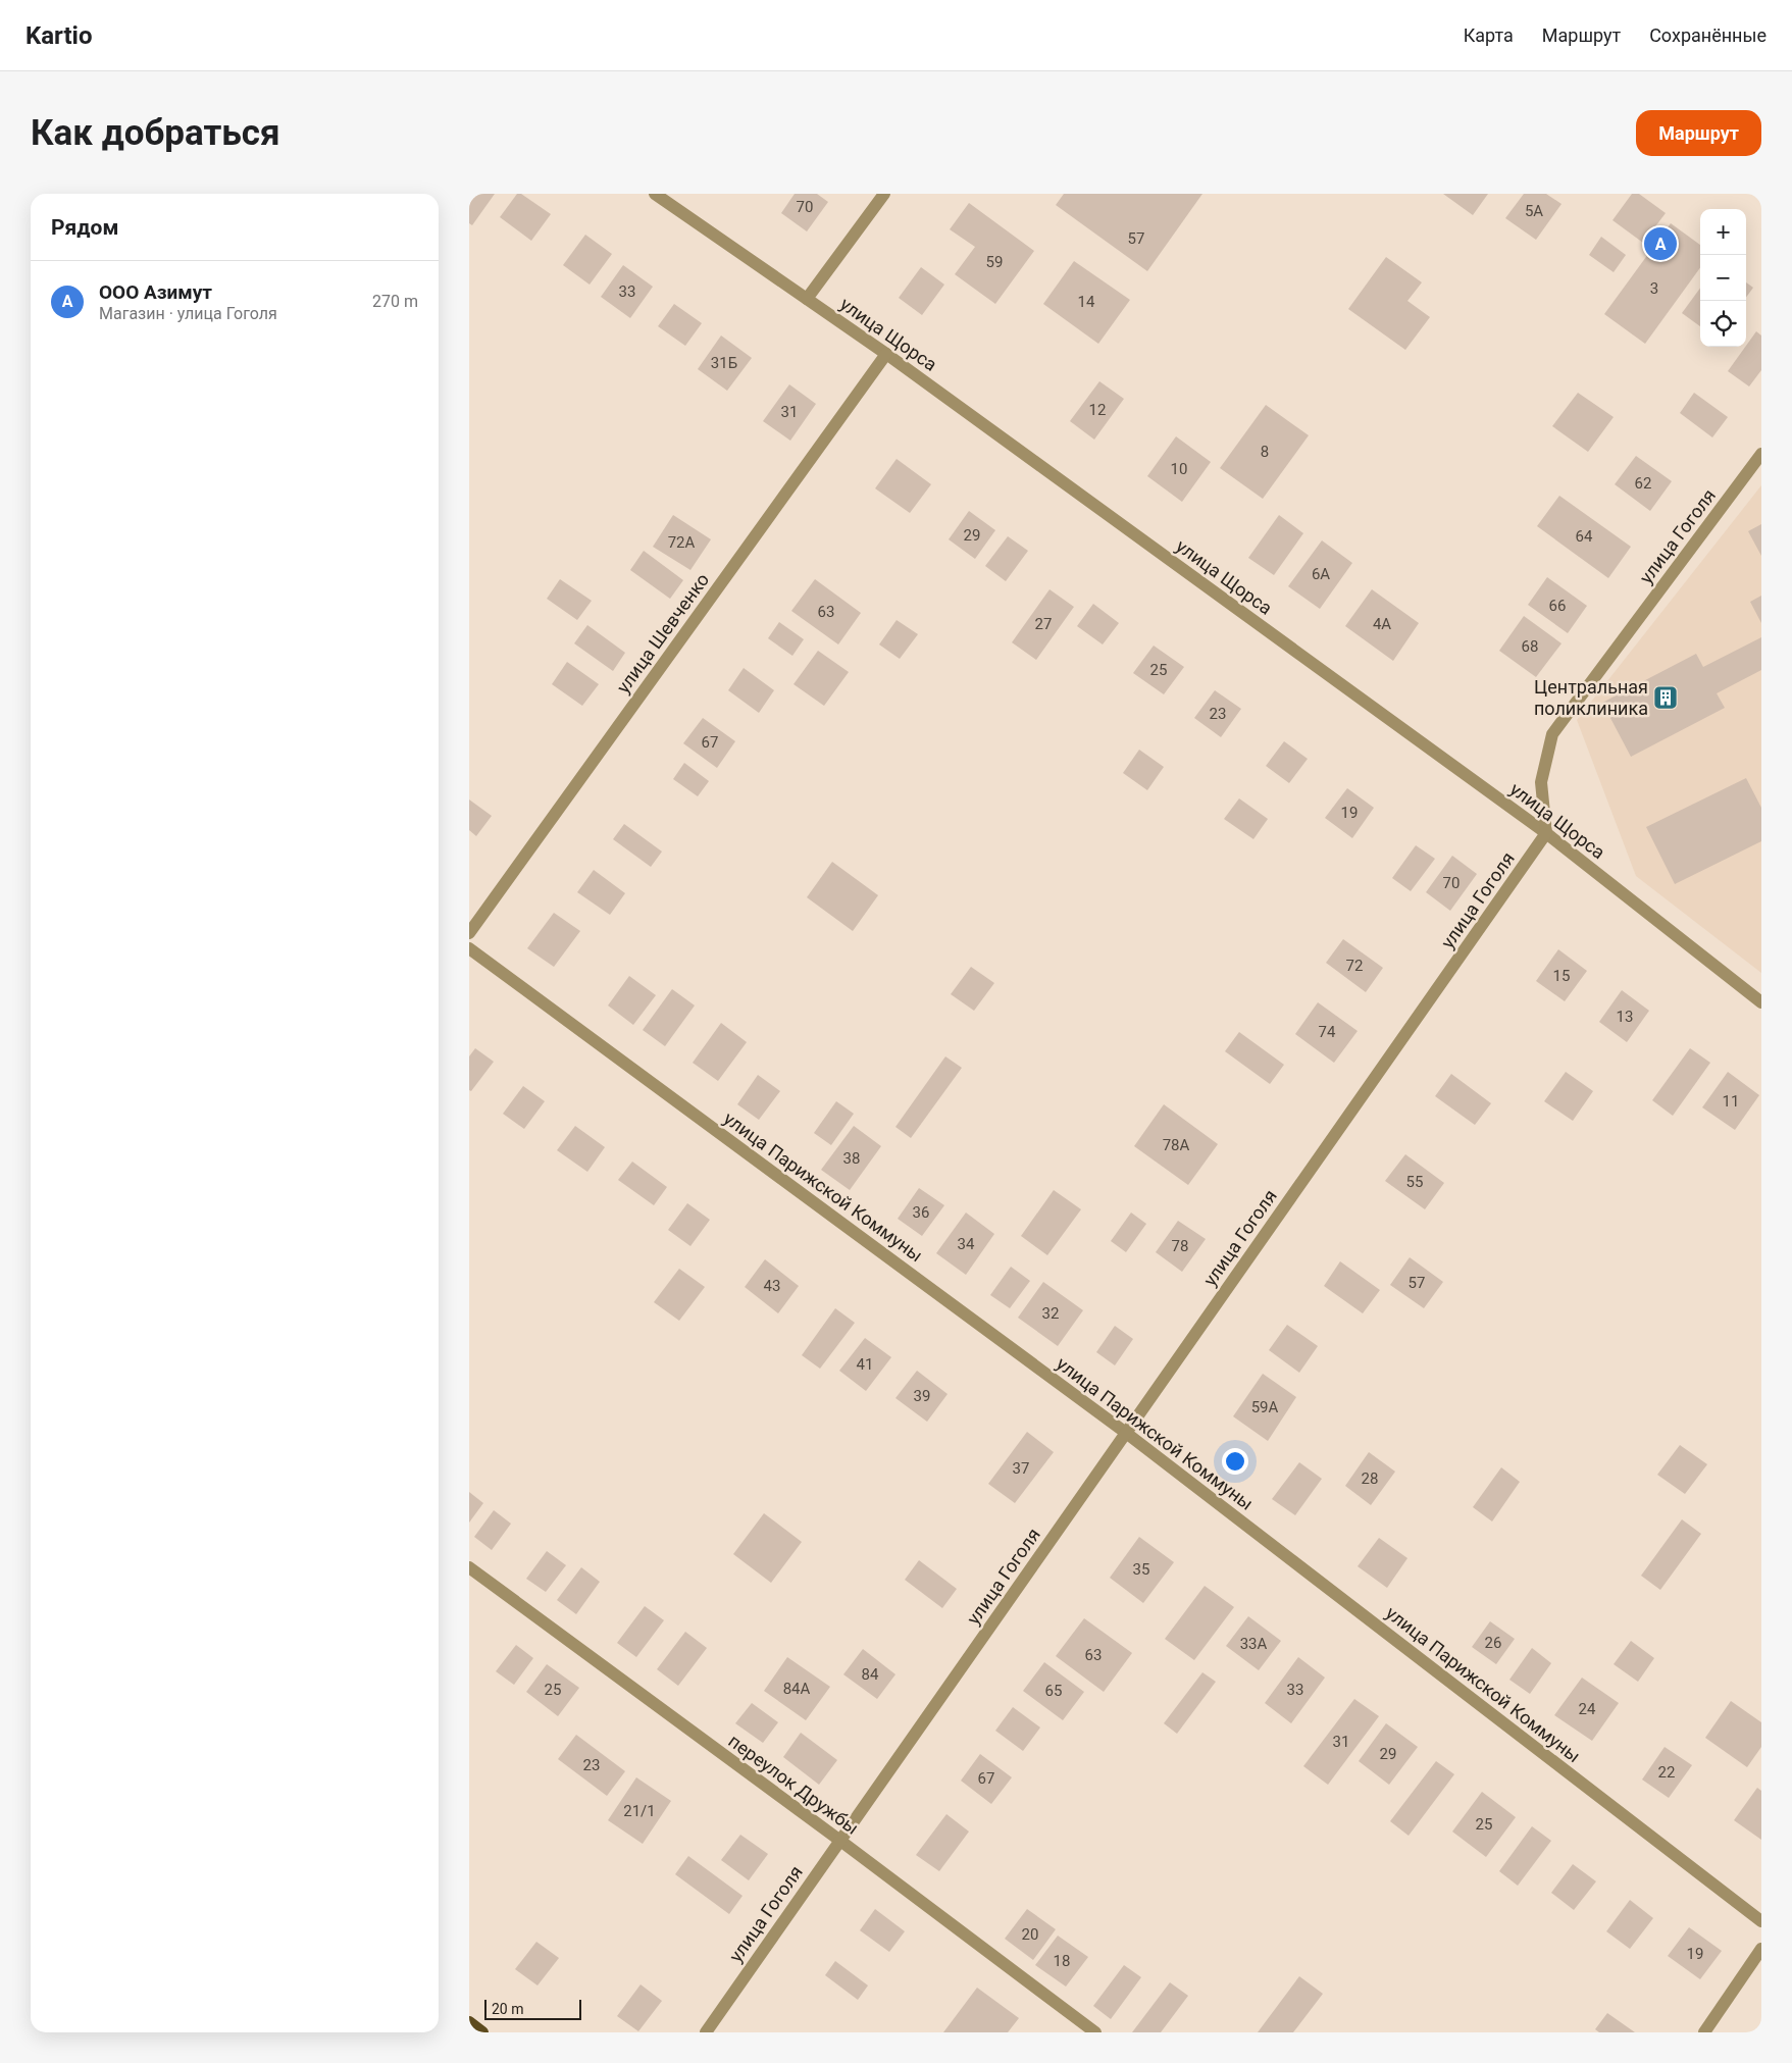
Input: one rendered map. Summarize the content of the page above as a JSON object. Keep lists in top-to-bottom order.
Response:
{
  "streets": {
    "street": [
      "улица Щорса",
      "улица Гоголя",
      "улица Шевченко",
      "улица Парижской Коммуны",
      "переулок Дружбы"
    ]
  },
  "crossings": [
    ["улица Щорса", "улица Гоголя"],
    ["улица Щорса", "улица Шевченко"],
    ["улица Гоголя", "улица Парижской Коммуны"],
    ["улица Гоголя", "переулок Дружбы"]
  ],
  "places": {
    "building": ["Центральная поликлиника"]
  },
  "house_numbers": [
    "70",
    "5А",
    "57",
    "59",
    "3",
    "33",
    "14",
    "31Б",
    "12",
    "31",
    "8",
    "10",
    "62",
    "29",
    "64",
    "72А",
    "6А",
    "66",
    "63",
    "27",
    "4А",
    "68",
    "25",
    "23",
    "67",
    "19",
    "70",
    "72",
    "15",
    "13",
    "74",
    "11",
    "78А",
    "38",
    "55",
    "36",
    "34",
    "78",
    "57",
    "43",
    "32",
    "41",
    "39",
    "59А",
    "37",
    "28",
    "35",
    "26",
    "33А",
    "63",
    "84",
    "84А",
    "25",
    "33",
    "65",
    "24",
    "31",
    "29",
    "23",
    "22",
    "67",
    "21/1",
    "25",
    "20",
    "19",
    "18"
  ],
  "scale_bar": "20 m",
  "page": {
    "header": "Kartio",
    "nav": ["Карта", "Маршрут", "Сохранённые"],
    "buttons": "Маршрут",
    "title": "Как добраться",
    "heading": "Рядом",
    "map_buttons": ["+", "−"],
    "pins": "A",
    "list": [
      {
        "mark": "A",
        "name": "ООО Азимут",
        "note": "Магазин · улица Гоголя",
        "value": "270 m"
      }
    ],
    "scale": "20 m"
  }
}
